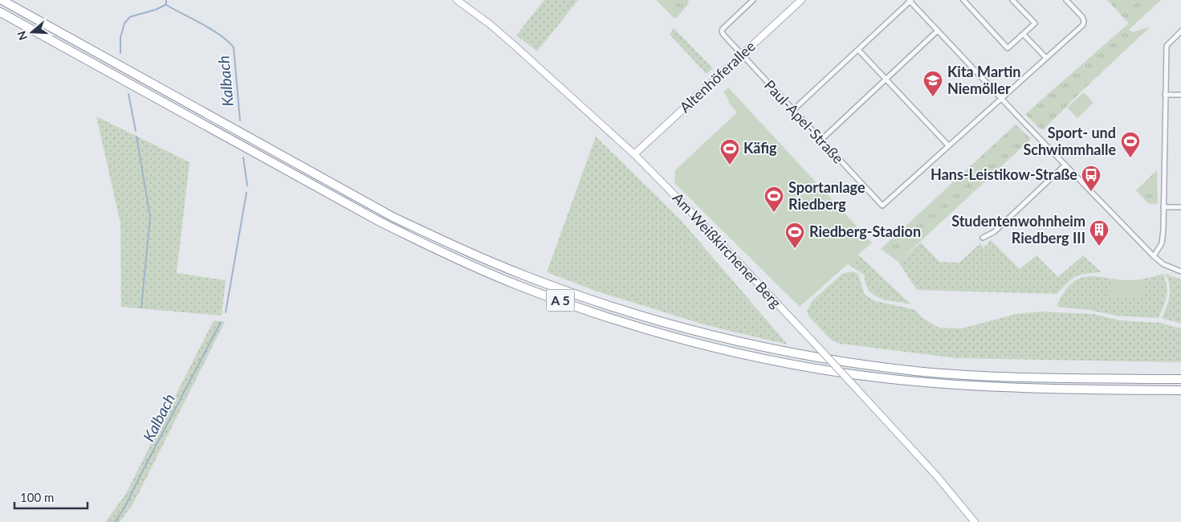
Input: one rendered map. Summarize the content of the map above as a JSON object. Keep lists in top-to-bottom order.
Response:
{
  "streets": {
    "highway": ["A 5"],
    "main road": ["Altenhöferallee", "Am Weißkirchener Berg"],
    "street": ["Paul-Apel-Straße"]
  },
  "crossings": [
    ["Altenhöferallee", "Paul-Apel-Straße"],
    ["Altenhöferallee", "Am Weißkirchener Berg"]
  ],
  "water": ["Kalbach"],
  "places": {
    "school or university": ["Kita Martin Niemöller"],
    "sports": [
      "Sport- und Schwimmhalle",
      "Käfig",
      "Sportanlage Riedberg",
      "Riedberg-Stadion"
    ],
    "bus stop": ["Hans-Leistikow-Straße"],
    "building": ["Studentenwohnheim Riedberg III"]
  },
  "scale_bar": "100 m",
  "north": "left"
}
